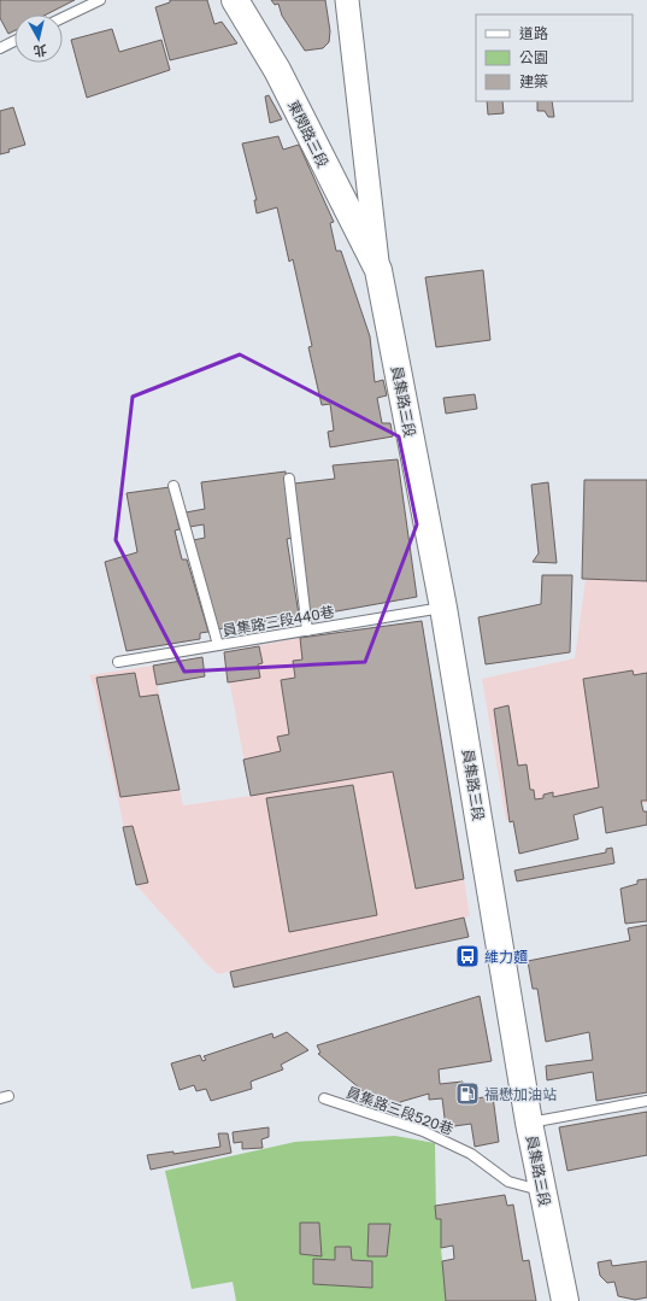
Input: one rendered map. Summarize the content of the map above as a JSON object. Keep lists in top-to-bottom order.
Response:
{
  "streets": {
    "main road": ["東閔路三段", "員集路三段"],
    "lane": ["員集路三段440巷", "員集路三段520巷"]
  },
  "crossings": [
    ["東閔路三段", "員集路三段"],
    ["員集路三段", "員集路三段440巷"],
    ["員集路三段", "員集路三段520巷"]
  ],
  "places": {
    "bus stop": ["維力麵"],
    "fuel station": ["福懋加油站"]
  },
  "legend": ["道路", "公園", "建築"],
  "north": "bottom"
}
